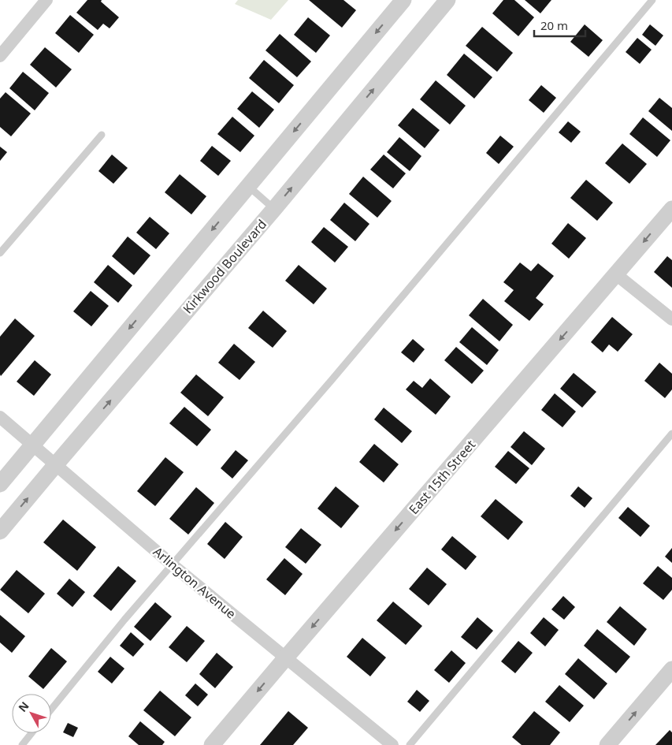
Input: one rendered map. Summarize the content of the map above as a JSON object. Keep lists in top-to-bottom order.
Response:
{
  "streets": {
    "street": ["Kirkwood Boulevard", "East 15th Street", "Arlington Avenue"]
  },
  "crossings": [
    ["Kirkwood Boulevard", "Arlington Avenue"],
    ["East 15th Street", "Arlington Avenue"]
  ],
  "one_way": ["East 15th Street"],
  "scale_bar": "20 m",
  "north": "top left"
}
